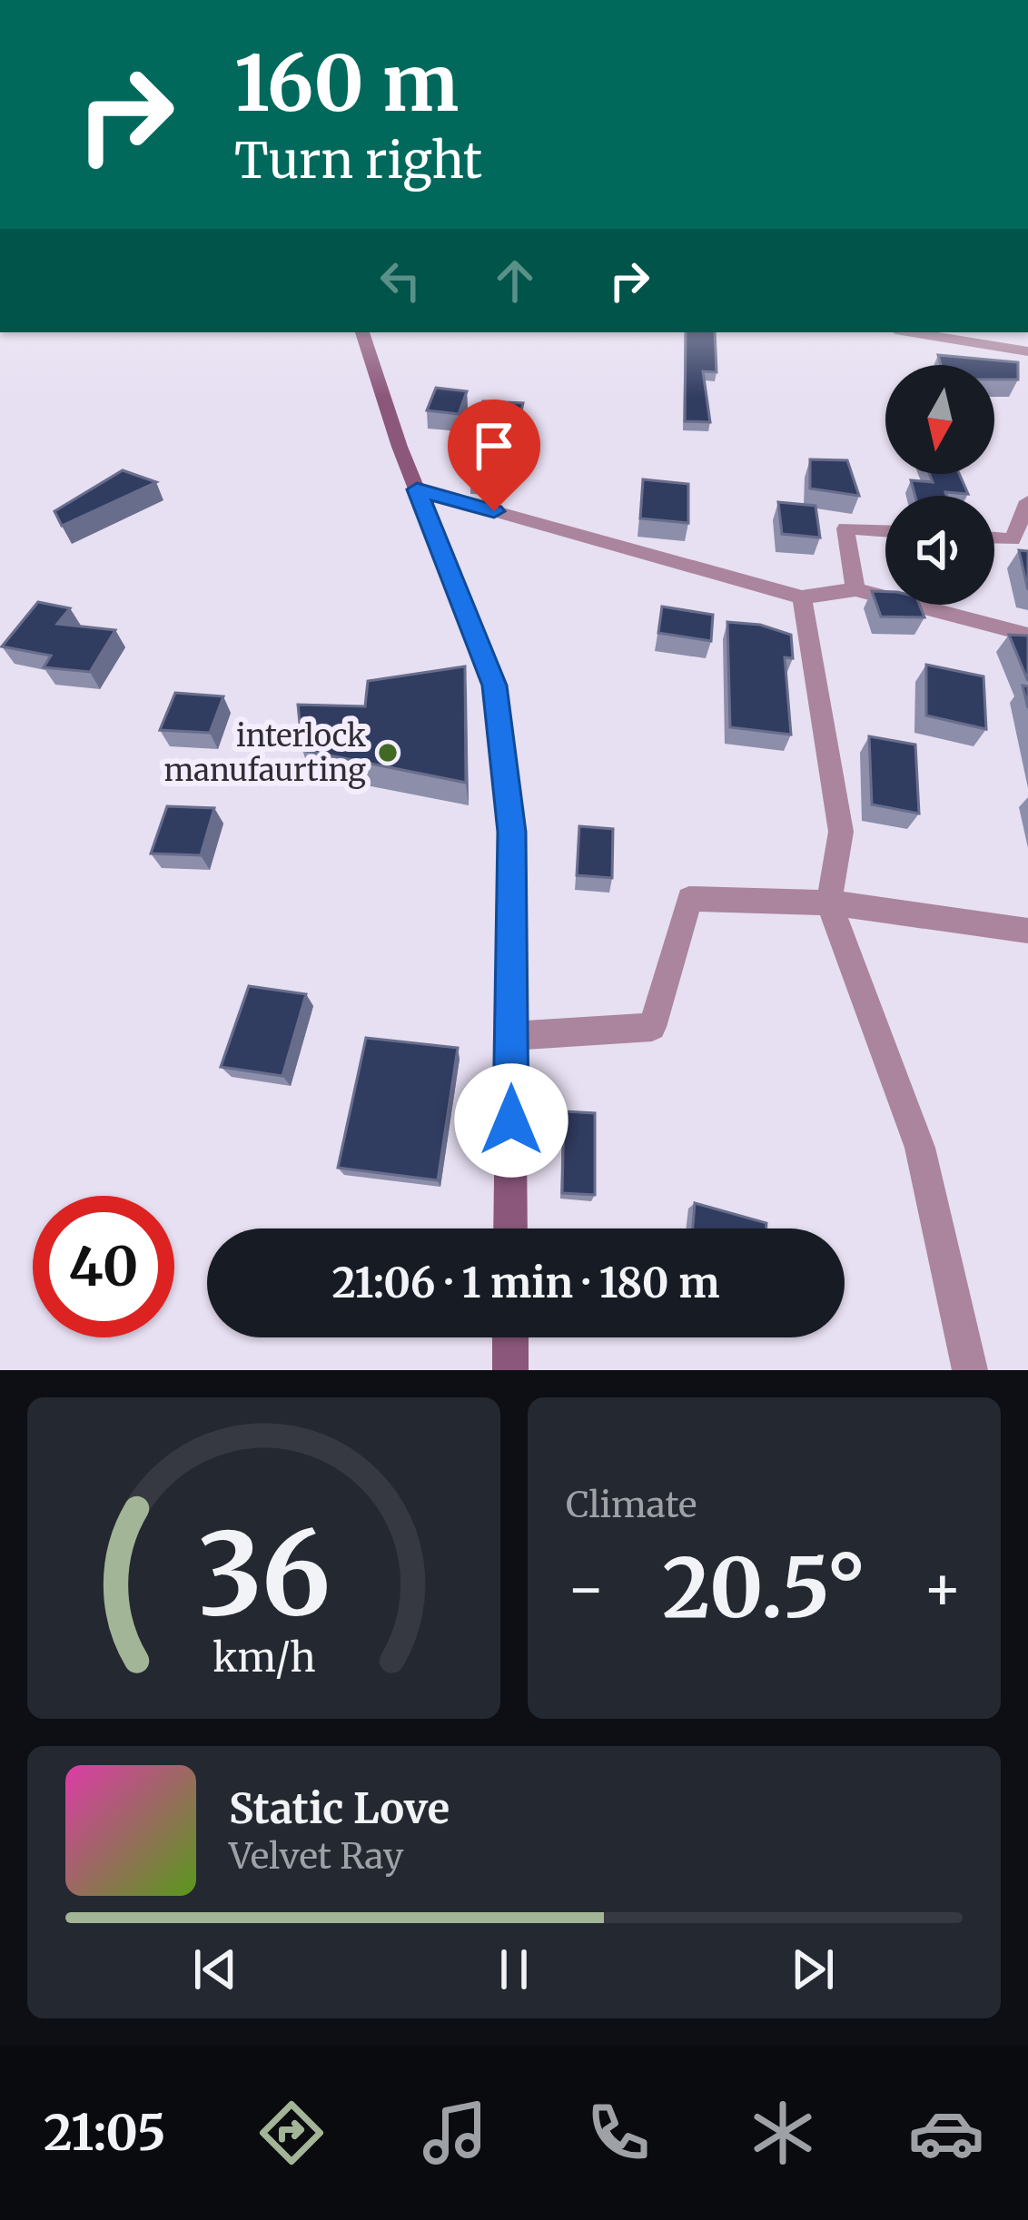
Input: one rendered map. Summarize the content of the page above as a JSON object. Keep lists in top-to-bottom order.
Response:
{
  "places": ["interlock manufaurting"],
  "north": "bottom",
  "page": {
    "turn": ["160 m", "Turn right"],
    "limit": "40",
    "trip": "21:06 · 1 min · 180 m",
    "tile": "Climate",
    "heat": ["−", "20.5°", "+"],
    "song": ["Static Love", "Velvet Ray"],
    "tabs": "21:05",
    "gauge": ["36", "km/h"]
  }
}
